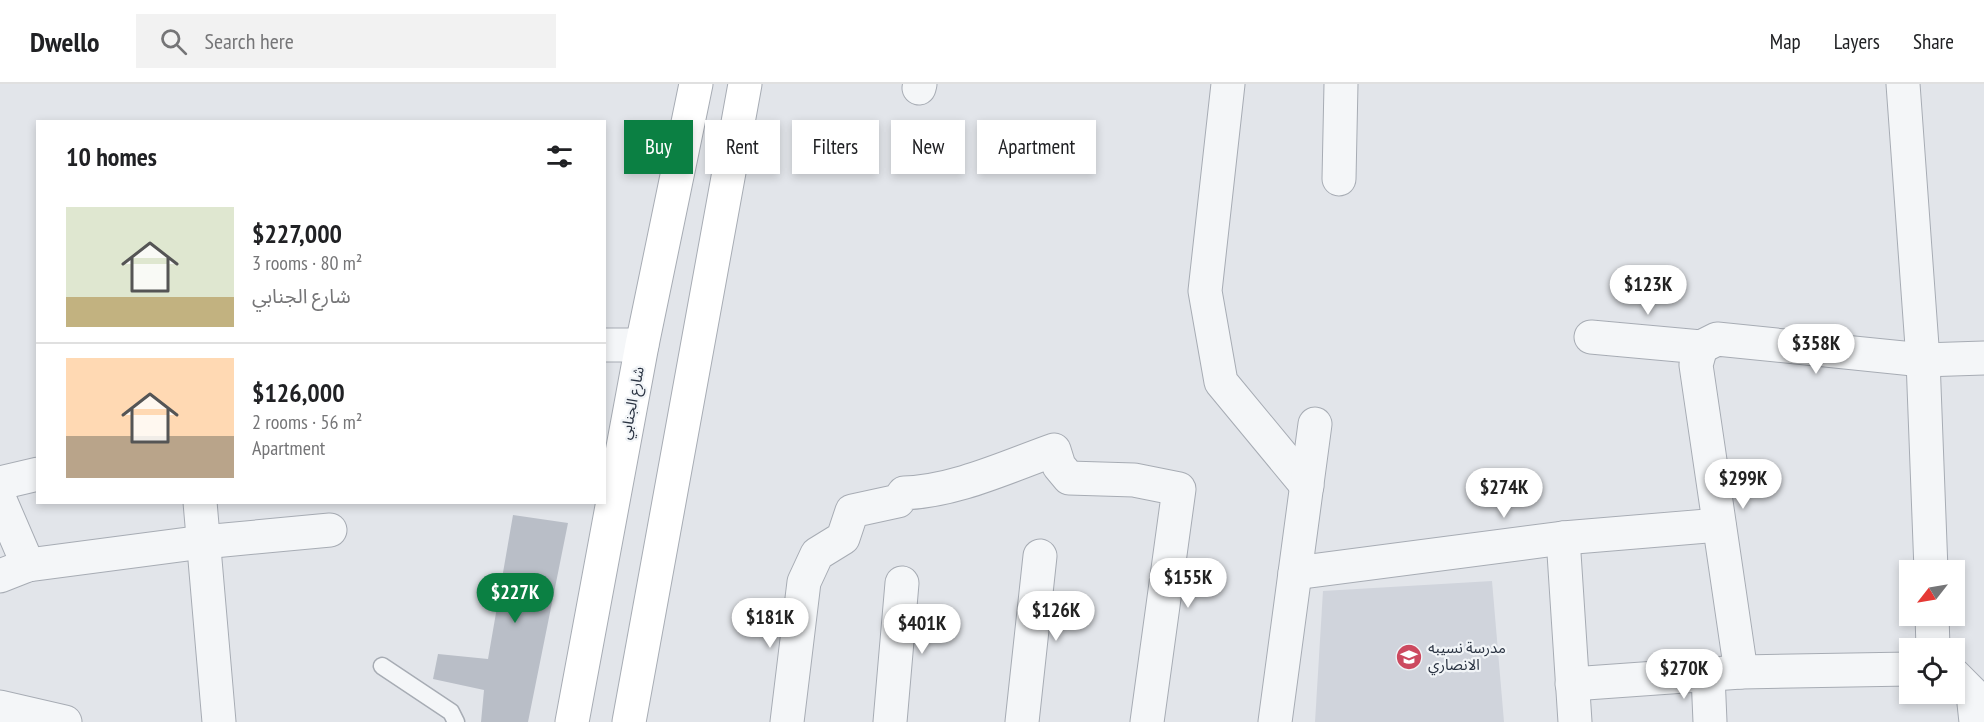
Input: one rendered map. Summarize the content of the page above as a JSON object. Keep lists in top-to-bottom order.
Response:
{
  "streets": {
    "street": ["شارع الجنابي"]
  },
  "places": {
    "school or university": ["مدرسة نسيبه الانصاري"]
  },
  "north": "bottom left",
  "page": {
    "header": "Dwello",
    "search": "Search here",
    "nav": ["Map", "Layers", "Share"],
    "chip": [
      "Buy",
      "Rent",
      "Filters",
      "New",
      "Apartment"
    ],
    "heading": "10 homes",
    "list": [
      {
        "name": "$227,000",
        "note": "3 rooms · 80 m² · شارع الجنابي"
      },
      {
        "name": "$126,000",
        "note": "2 rooms · 56 m² · Apartment"
      }
    ],
    "price": [
      "$123K",
      "$358K",
      "$299K",
      "$274K",
      "$155K",
      "$227K",
      "$126K",
      "$181K",
      "$401K",
      "$270K"
    ]
  }
}
